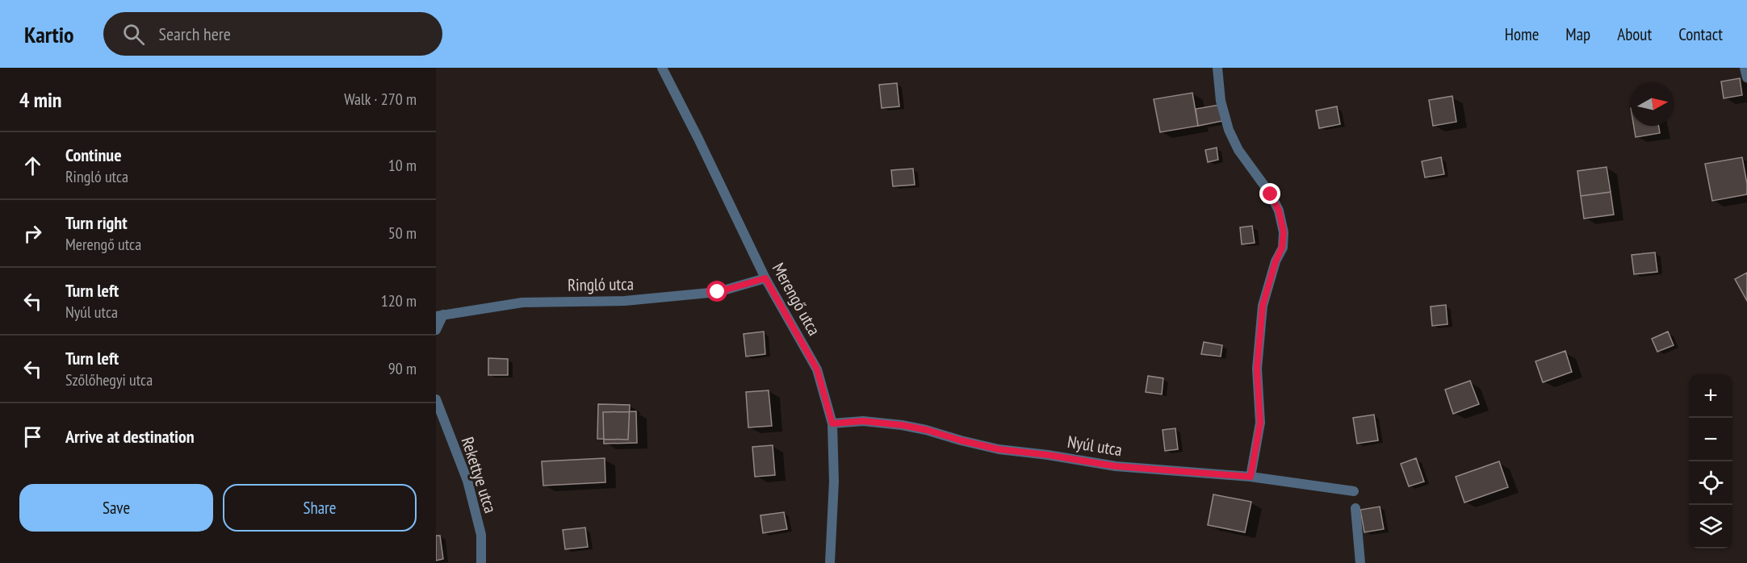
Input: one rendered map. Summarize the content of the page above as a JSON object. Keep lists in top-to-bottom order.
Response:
{
  "streets": {
    "street": [
      "Ringló utca",
      "Merengő utca",
      "Nyúl utca",
      "Rekettye utca"
    ]
  },
  "crossings": [
    ["Ringló utca", "Merengő utca"],
    ["Merengő utca", "Nyúl utca"]
  ],
  "north": "right",
  "page": {
    "header": "Kartio",
    "search": "Search here",
    "nav": [
      "Home",
      "Map",
      "About",
      "Contact"
    ],
    "heading": ["4 min", "Walk · 270 m"],
    "list": [
      ["Continue", "Ringló utca", "10 m"],
      ["Turn right", "Merengő utca", "50 m"],
      ["Turn left", "Nyúl utca", "120 m"],
      ["Turn left", "Szőlőhegyi utca", "90 m"],
      "Arrive at destination"
    ],
    "map_buttons": ["+", "−"],
    "buttons": ["Save", "Share"]
  }
}
